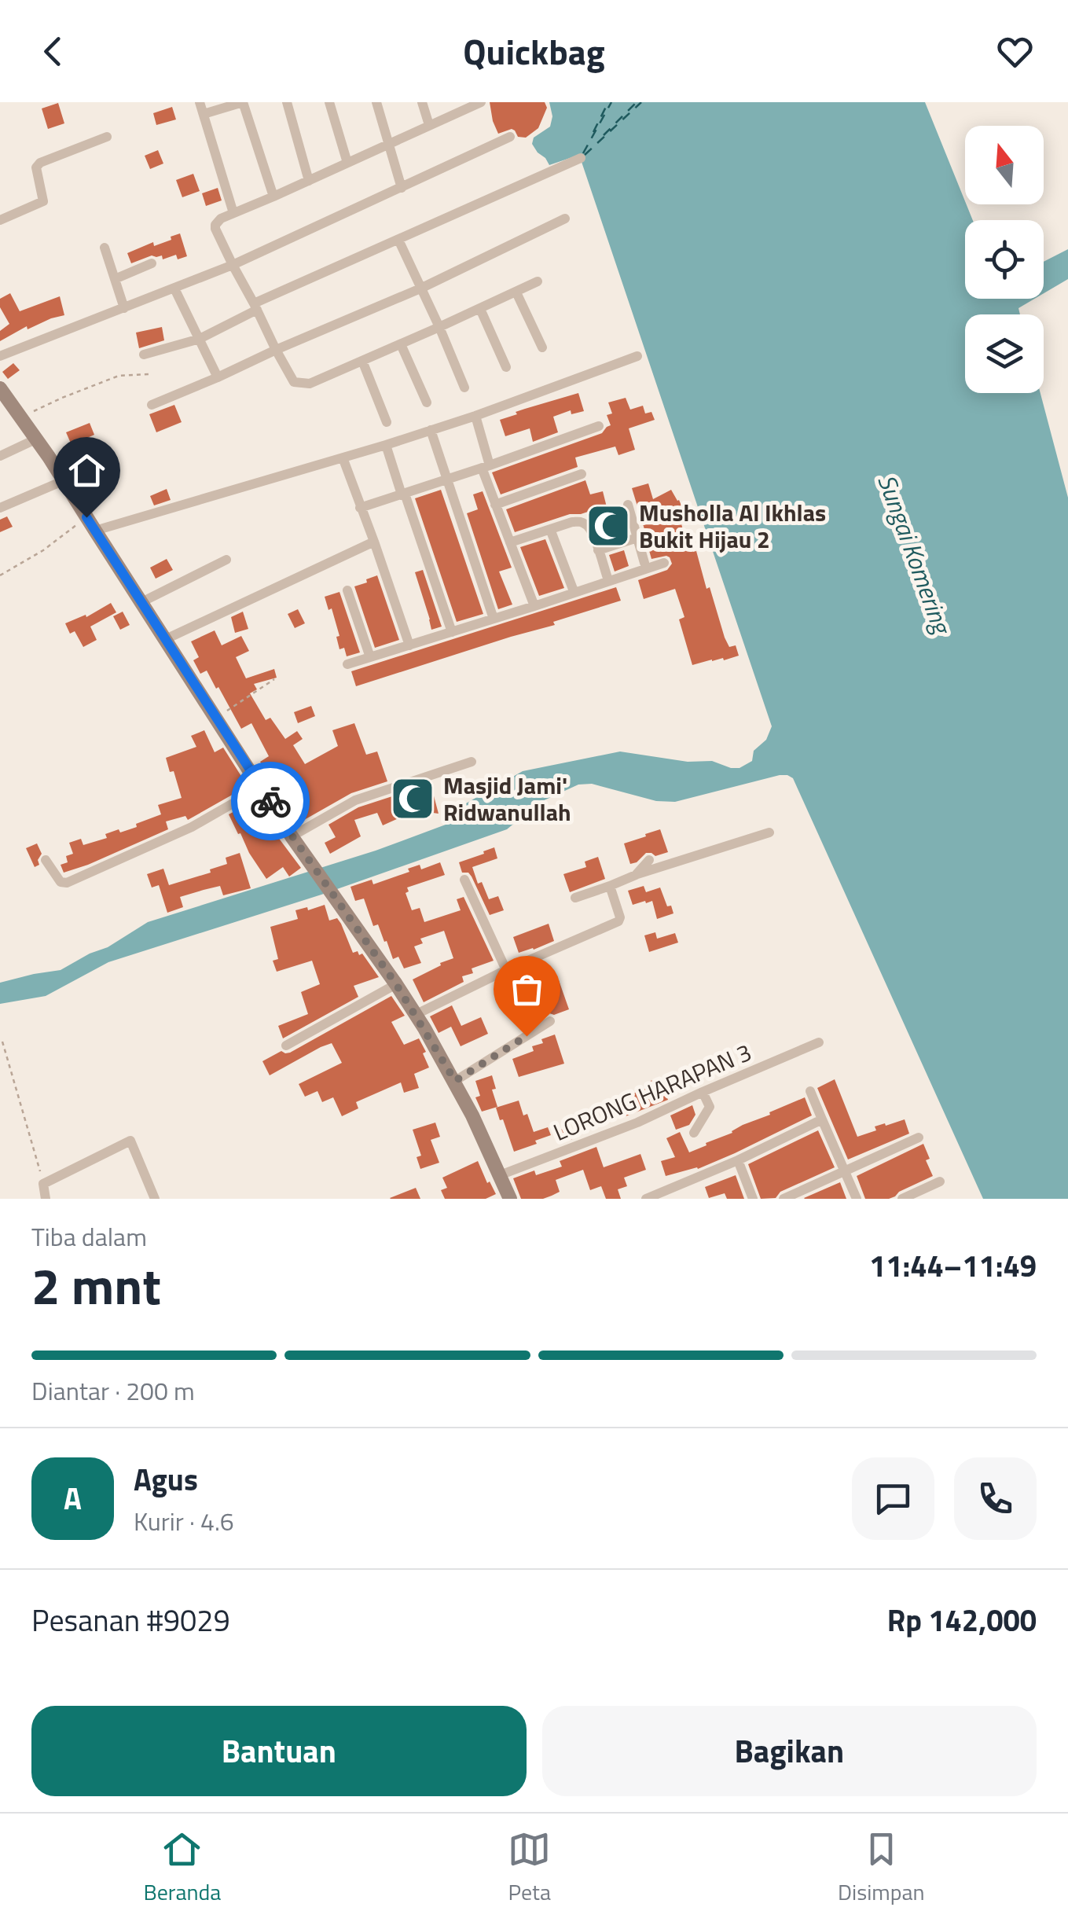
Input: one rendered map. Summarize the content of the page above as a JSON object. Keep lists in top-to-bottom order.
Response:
{
  "streets": {
    "street": ["LORONG HARAPAN 3"]
  },
  "water": ["Sungai Komering"],
  "places": {
    "mosque": ["Musholla Al Ikhlas Bukit Hijau 2", "Masjid Jami' Ridwanullah"]
  },
  "north": "top",
  "page": {
    "header": "Quickbag",
    "heading": ["2 mnt", "Tiba dalam", "11:44–11:49"],
    "panel": [
      "Agus",
      "Kurir · 4.6",
      "Pesanan #9029",
      "Rp 142,000"
    ],
    "bar": "Diantar · 200 m",
    "round": "A",
    "buttons": ["Bantuan", "Bagikan"],
    "tabs": ["Beranda", "Peta", "Disimpan"]
  }
}
